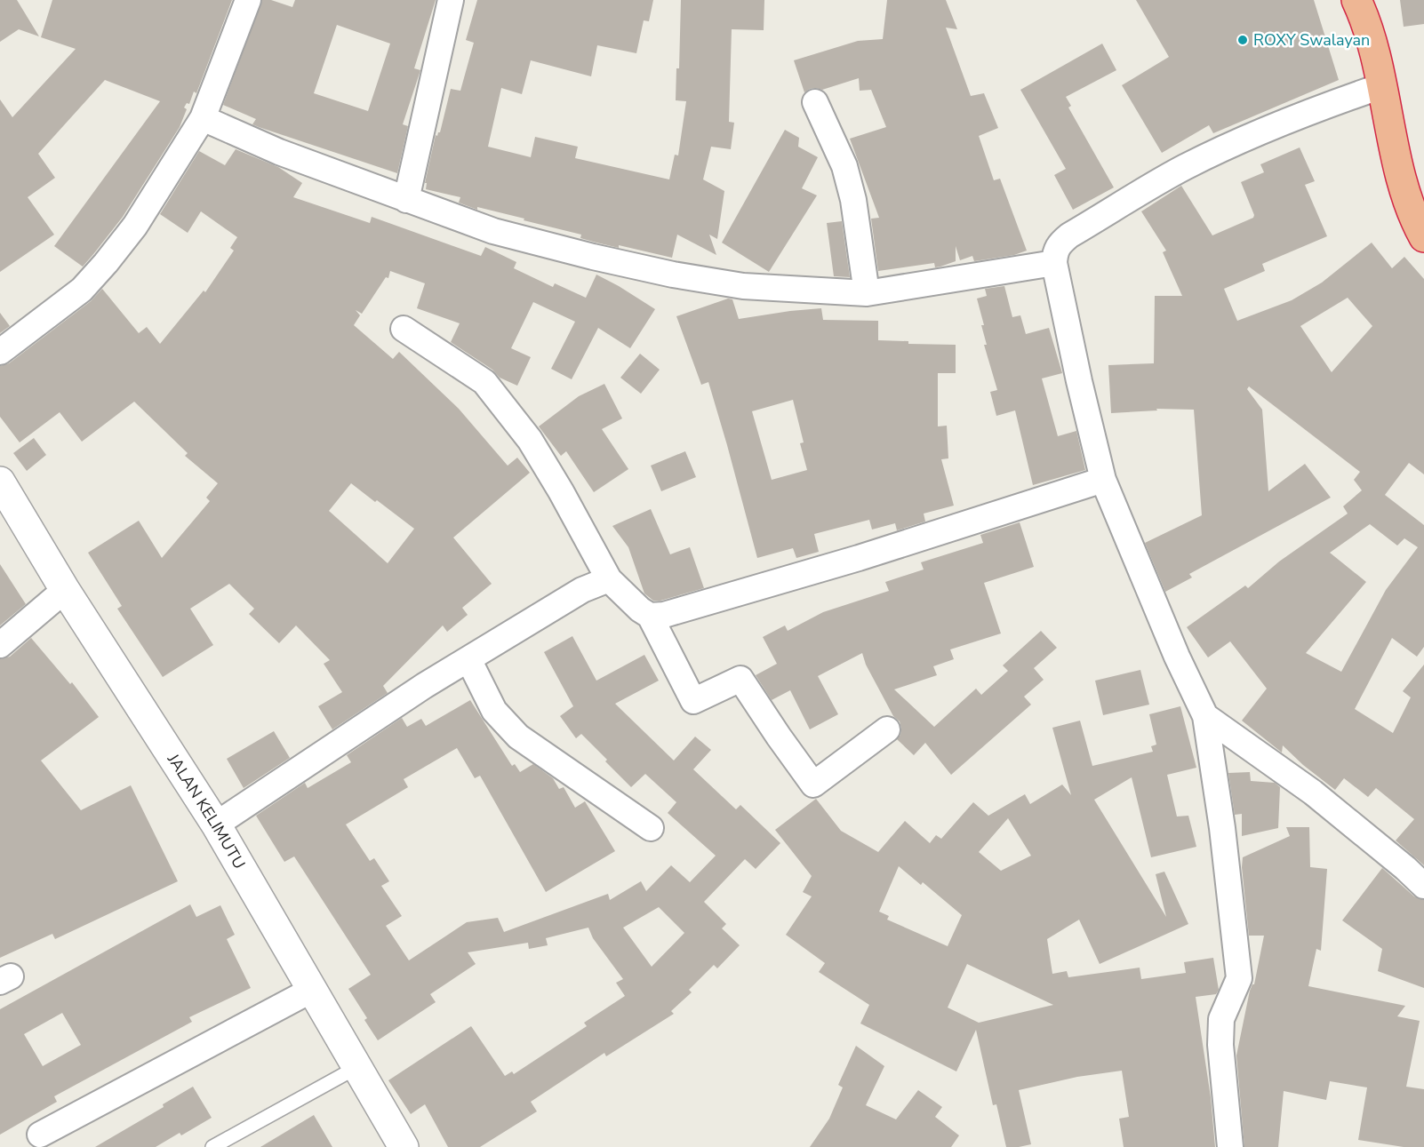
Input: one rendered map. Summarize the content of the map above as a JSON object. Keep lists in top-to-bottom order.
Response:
{
  "streets": {
    "street": ["JALAN KELIMUTU"]
  },
  "places": ["ROXY Swalayan"]
}
